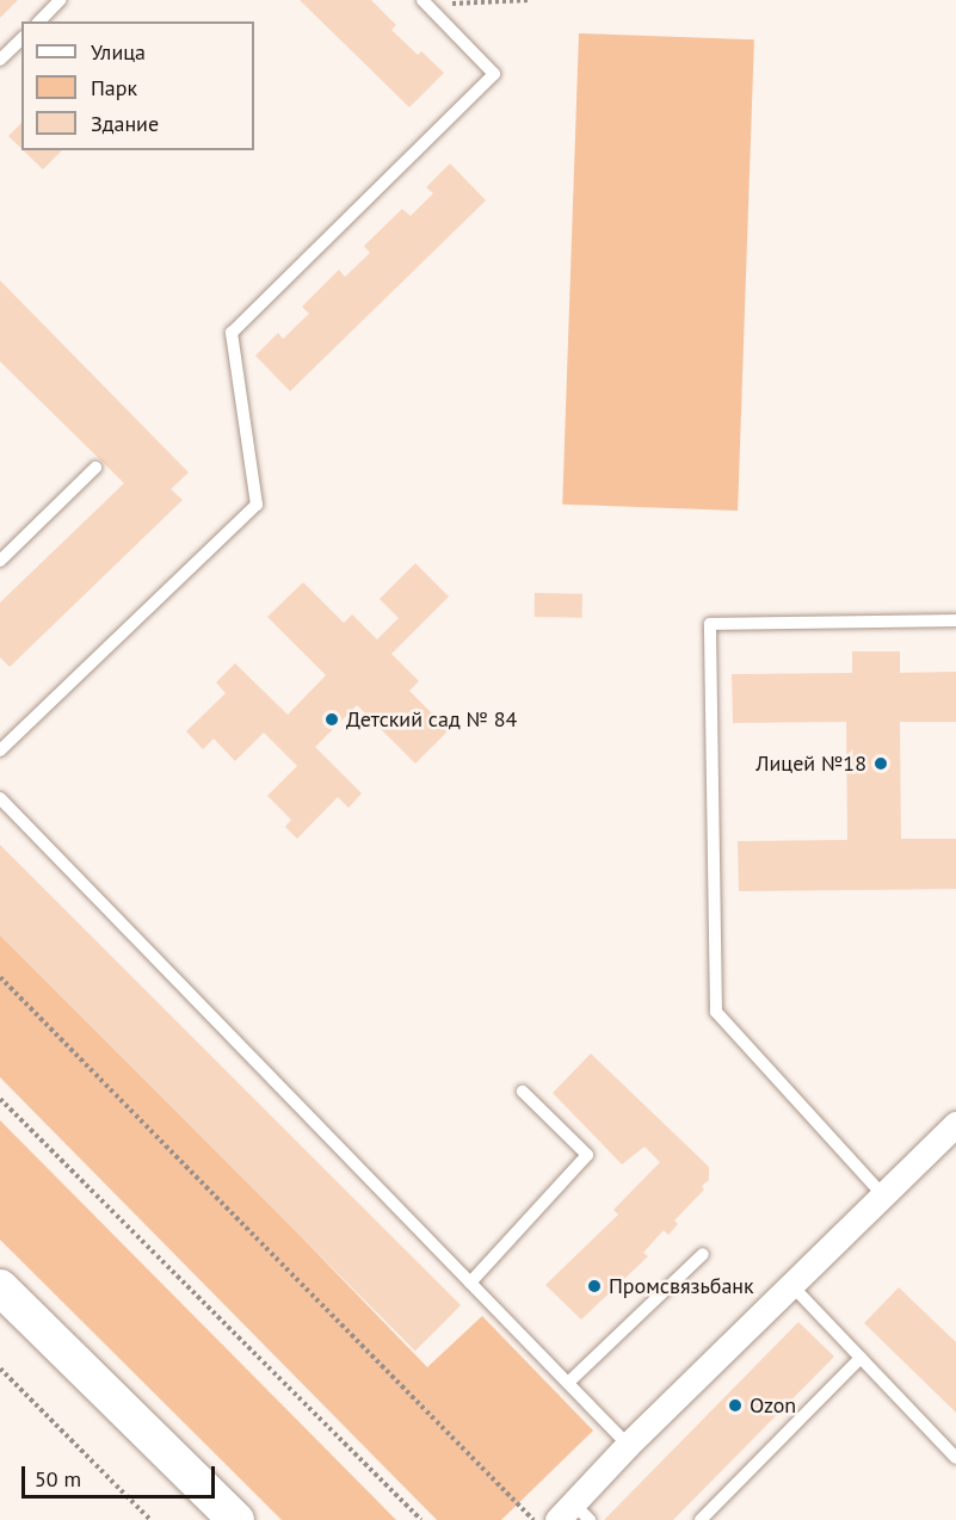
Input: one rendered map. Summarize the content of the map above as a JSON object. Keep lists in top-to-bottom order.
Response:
{
  "places": [
    "Детский сад № 84",
    "Лицей №18",
    "Промсвязьбанк",
    "Ozon"
  ],
  "legend": ["Улица", "Парк", "Здание"],
  "scale_bar": "50 m"
}
